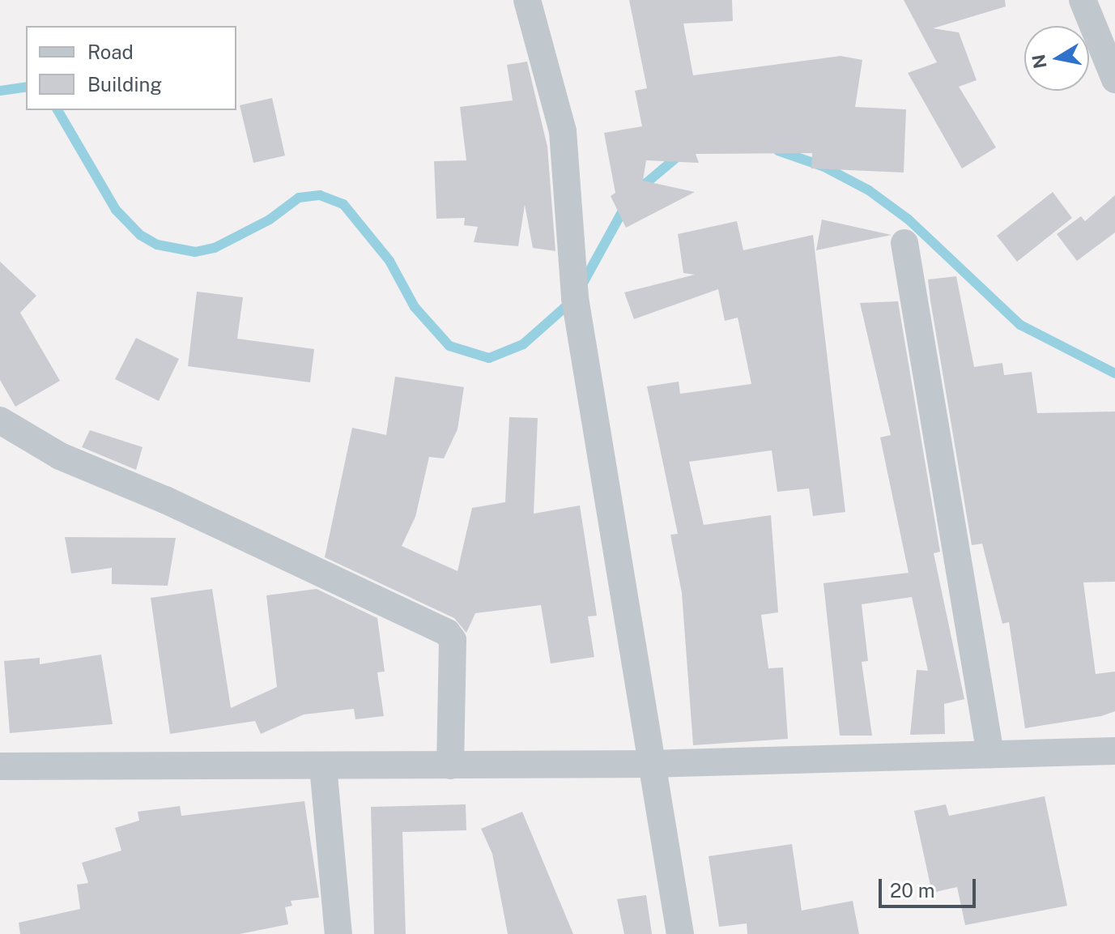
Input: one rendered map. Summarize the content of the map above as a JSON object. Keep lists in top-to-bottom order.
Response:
{
  "legend": ["Road", "Building"],
  "scale_bar": "20 m",
  "north": "left"
}
